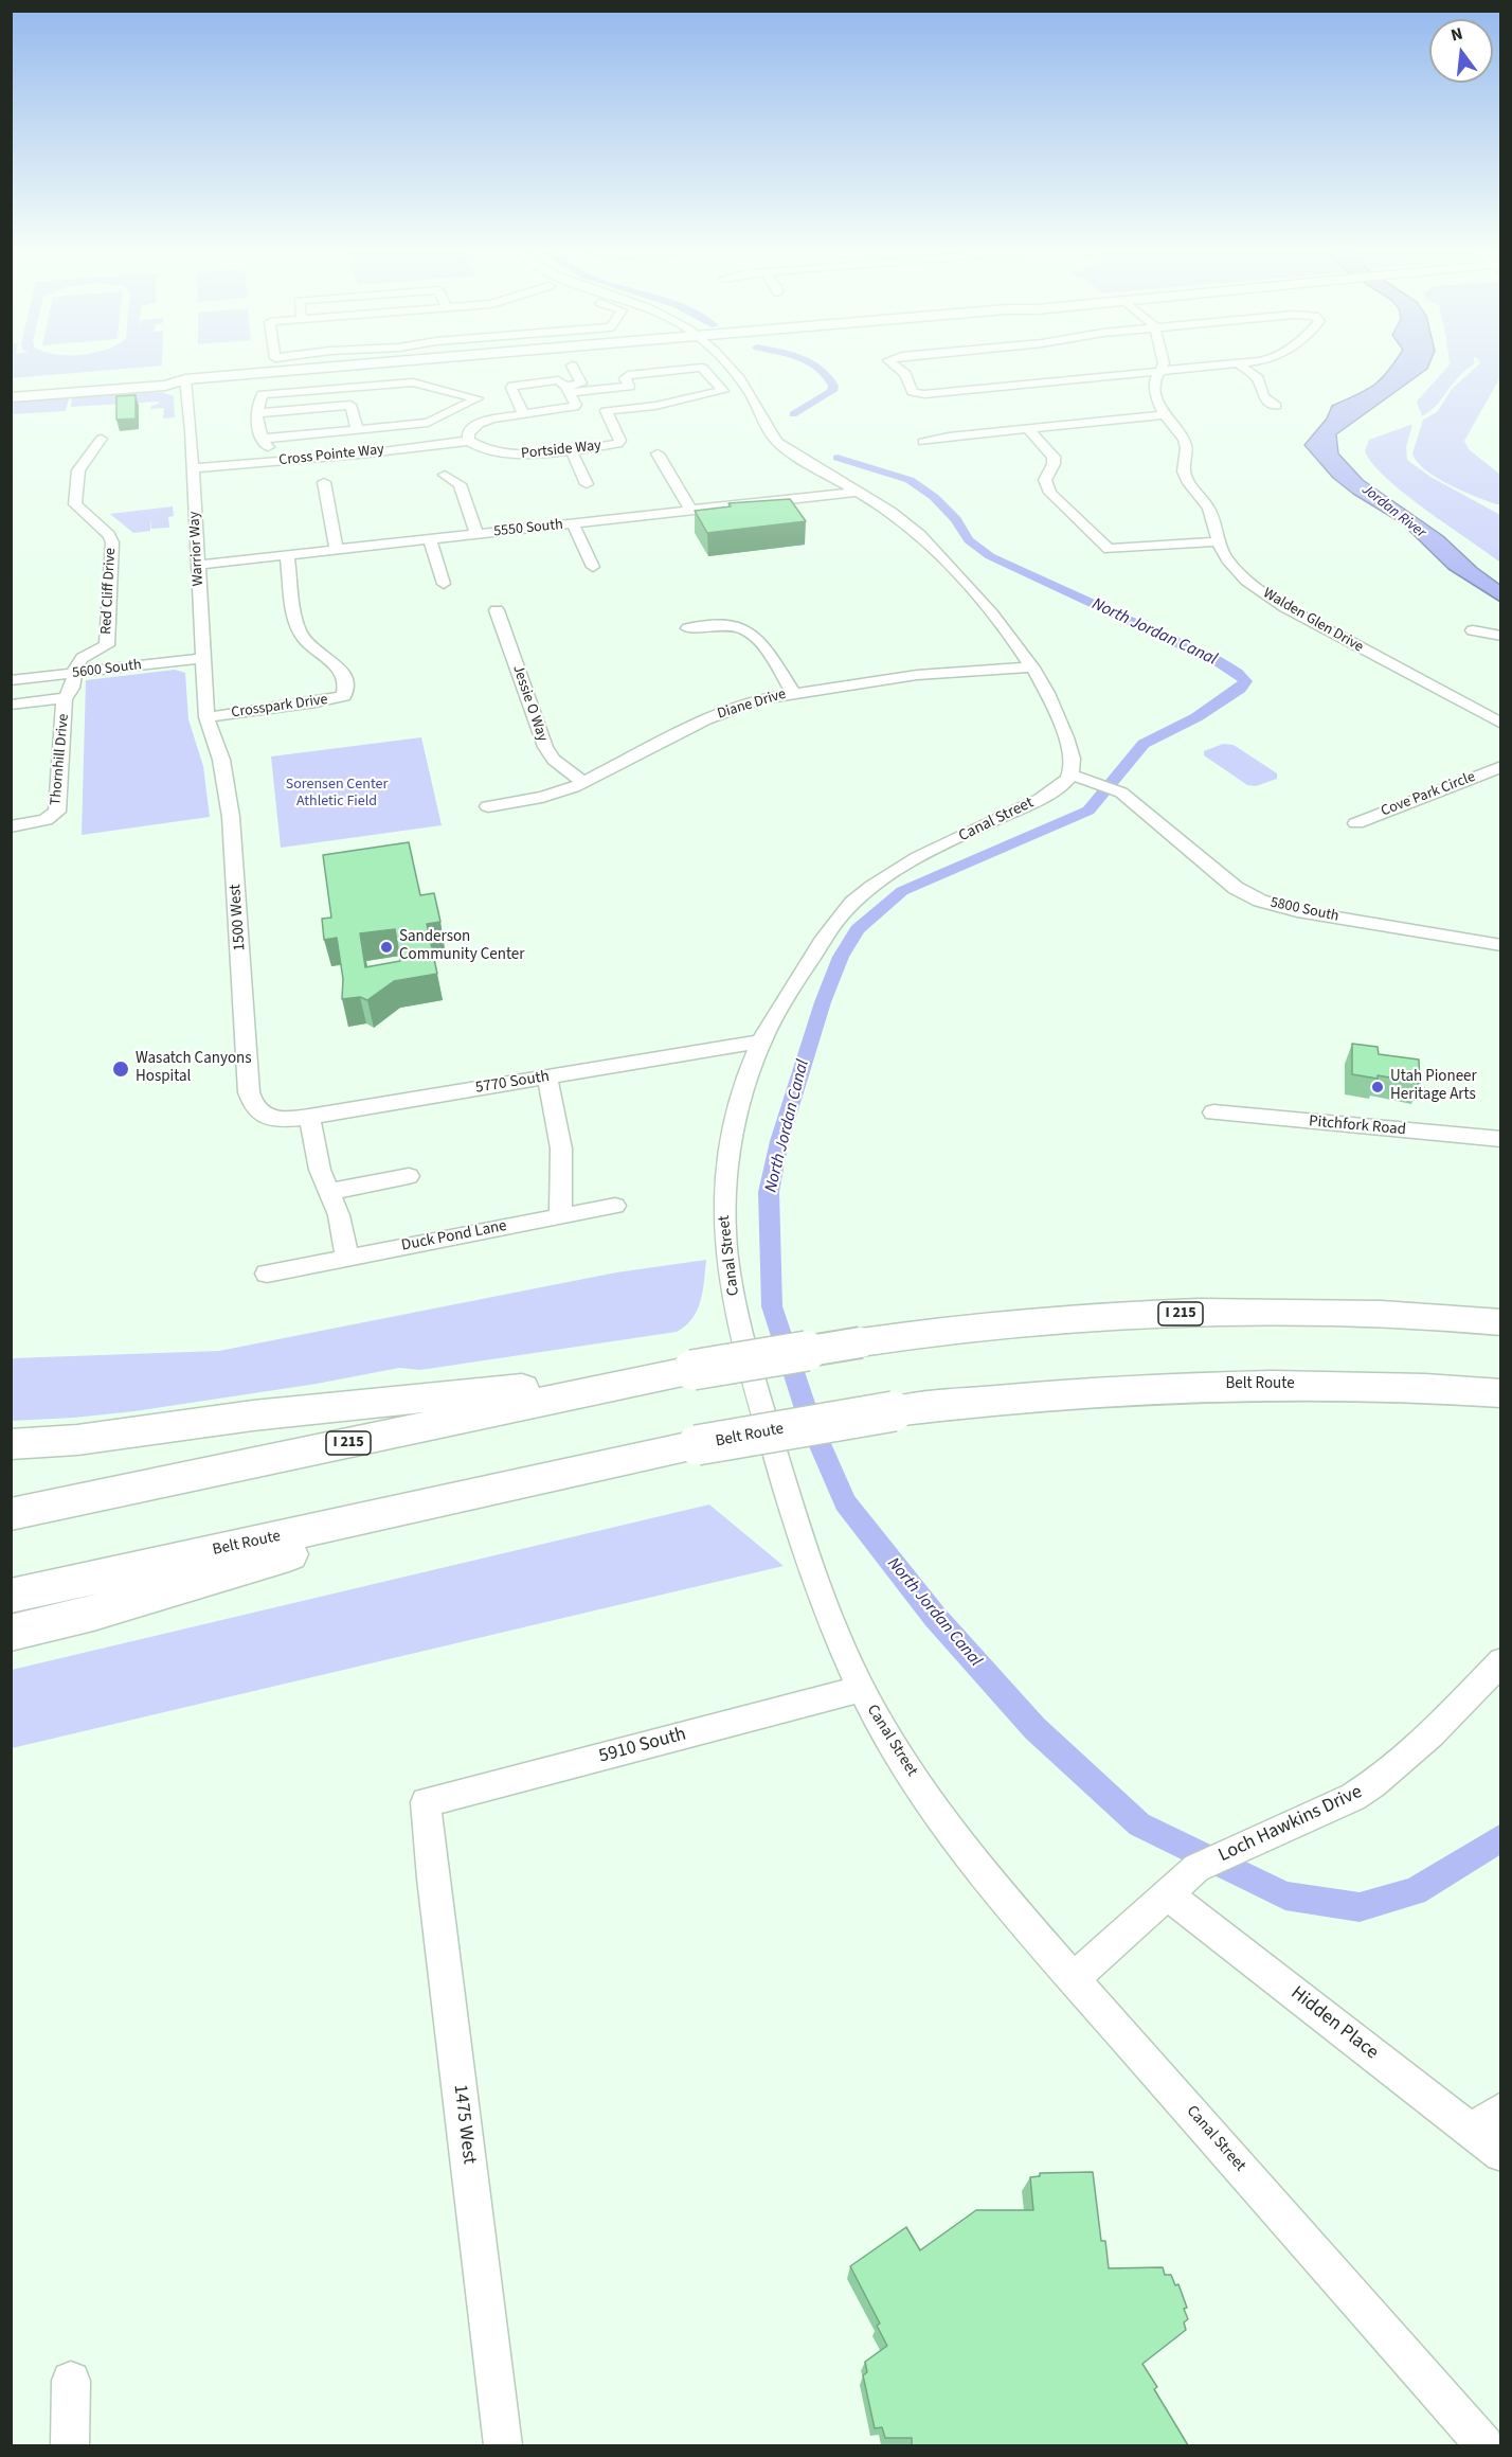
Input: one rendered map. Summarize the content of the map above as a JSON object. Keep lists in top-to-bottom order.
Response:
{
  "streets": {
    "highway": ["I 215", "Belt Route"],
    "street": [
      "Portside Way",
      "Cross Pointe Way",
      "5550 South",
      "Warrior Way",
      "Red Cliff Drive",
      "Walden Glen Drive",
      "5600 South",
      "Jessie O Way",
      "Diane Drive",
      "Crosspark Drive",
      "Thornhill Drive",
      "Cove Park Circle",
      "Canal Street",
      "5800 South",
      "1500 West",
      "5770 South",
      "Pitchfork Road",
      "Duck Pond Lane",
      "5910 South",
      "Loch Hawkins Drive",
      "Hidden Place",
      "1475 West"
    ]
  },
  "crossings": [
    ["Portside Way", "Cross Pointe Way"],
    ["Cross Pointe Way", "Warrior Way"],
    ["5550 South", "Warrior Way"],
    ["5550 South", "Crosspark Drive"],
    ["Warrior Way", "5600 South"],
    ["Warrior Way", "Crosspark Drive"],
    ["Warrior Way", "1500 West"],
    ["Red Cliff Drive", "5600 South"],
    ["Red Cliff Drive", "Thornhill Drive"],
    ["5600 South", "Thornhill Drive"],
    ["Jessie O Way", "Diane Drive"],
    ["Crosspark Drive", "1500 West"],
    ["Canal Street", "5800 South"],
    ["Canal Street", "5770 South"],
    ["Canal Street", "5910 South"],
    ["Canal Street", "Loch Hawkins Drive"],
    ["1500 West", "5770 South"],
    ["5910 South", "1475 West"],
    ["Loch Hawkins Drive", "Hidden Place"]
  ],
  "water": ["Jordan River", "North Jordan Canal"],
  "parks": ["Sorensen Center Athletic Field"],
  "places": ["Sanderson Community Center", "Wasatch Canyons Hospital", "Utah Pioneer Heritage Arts"],
  "north": "top"
}
